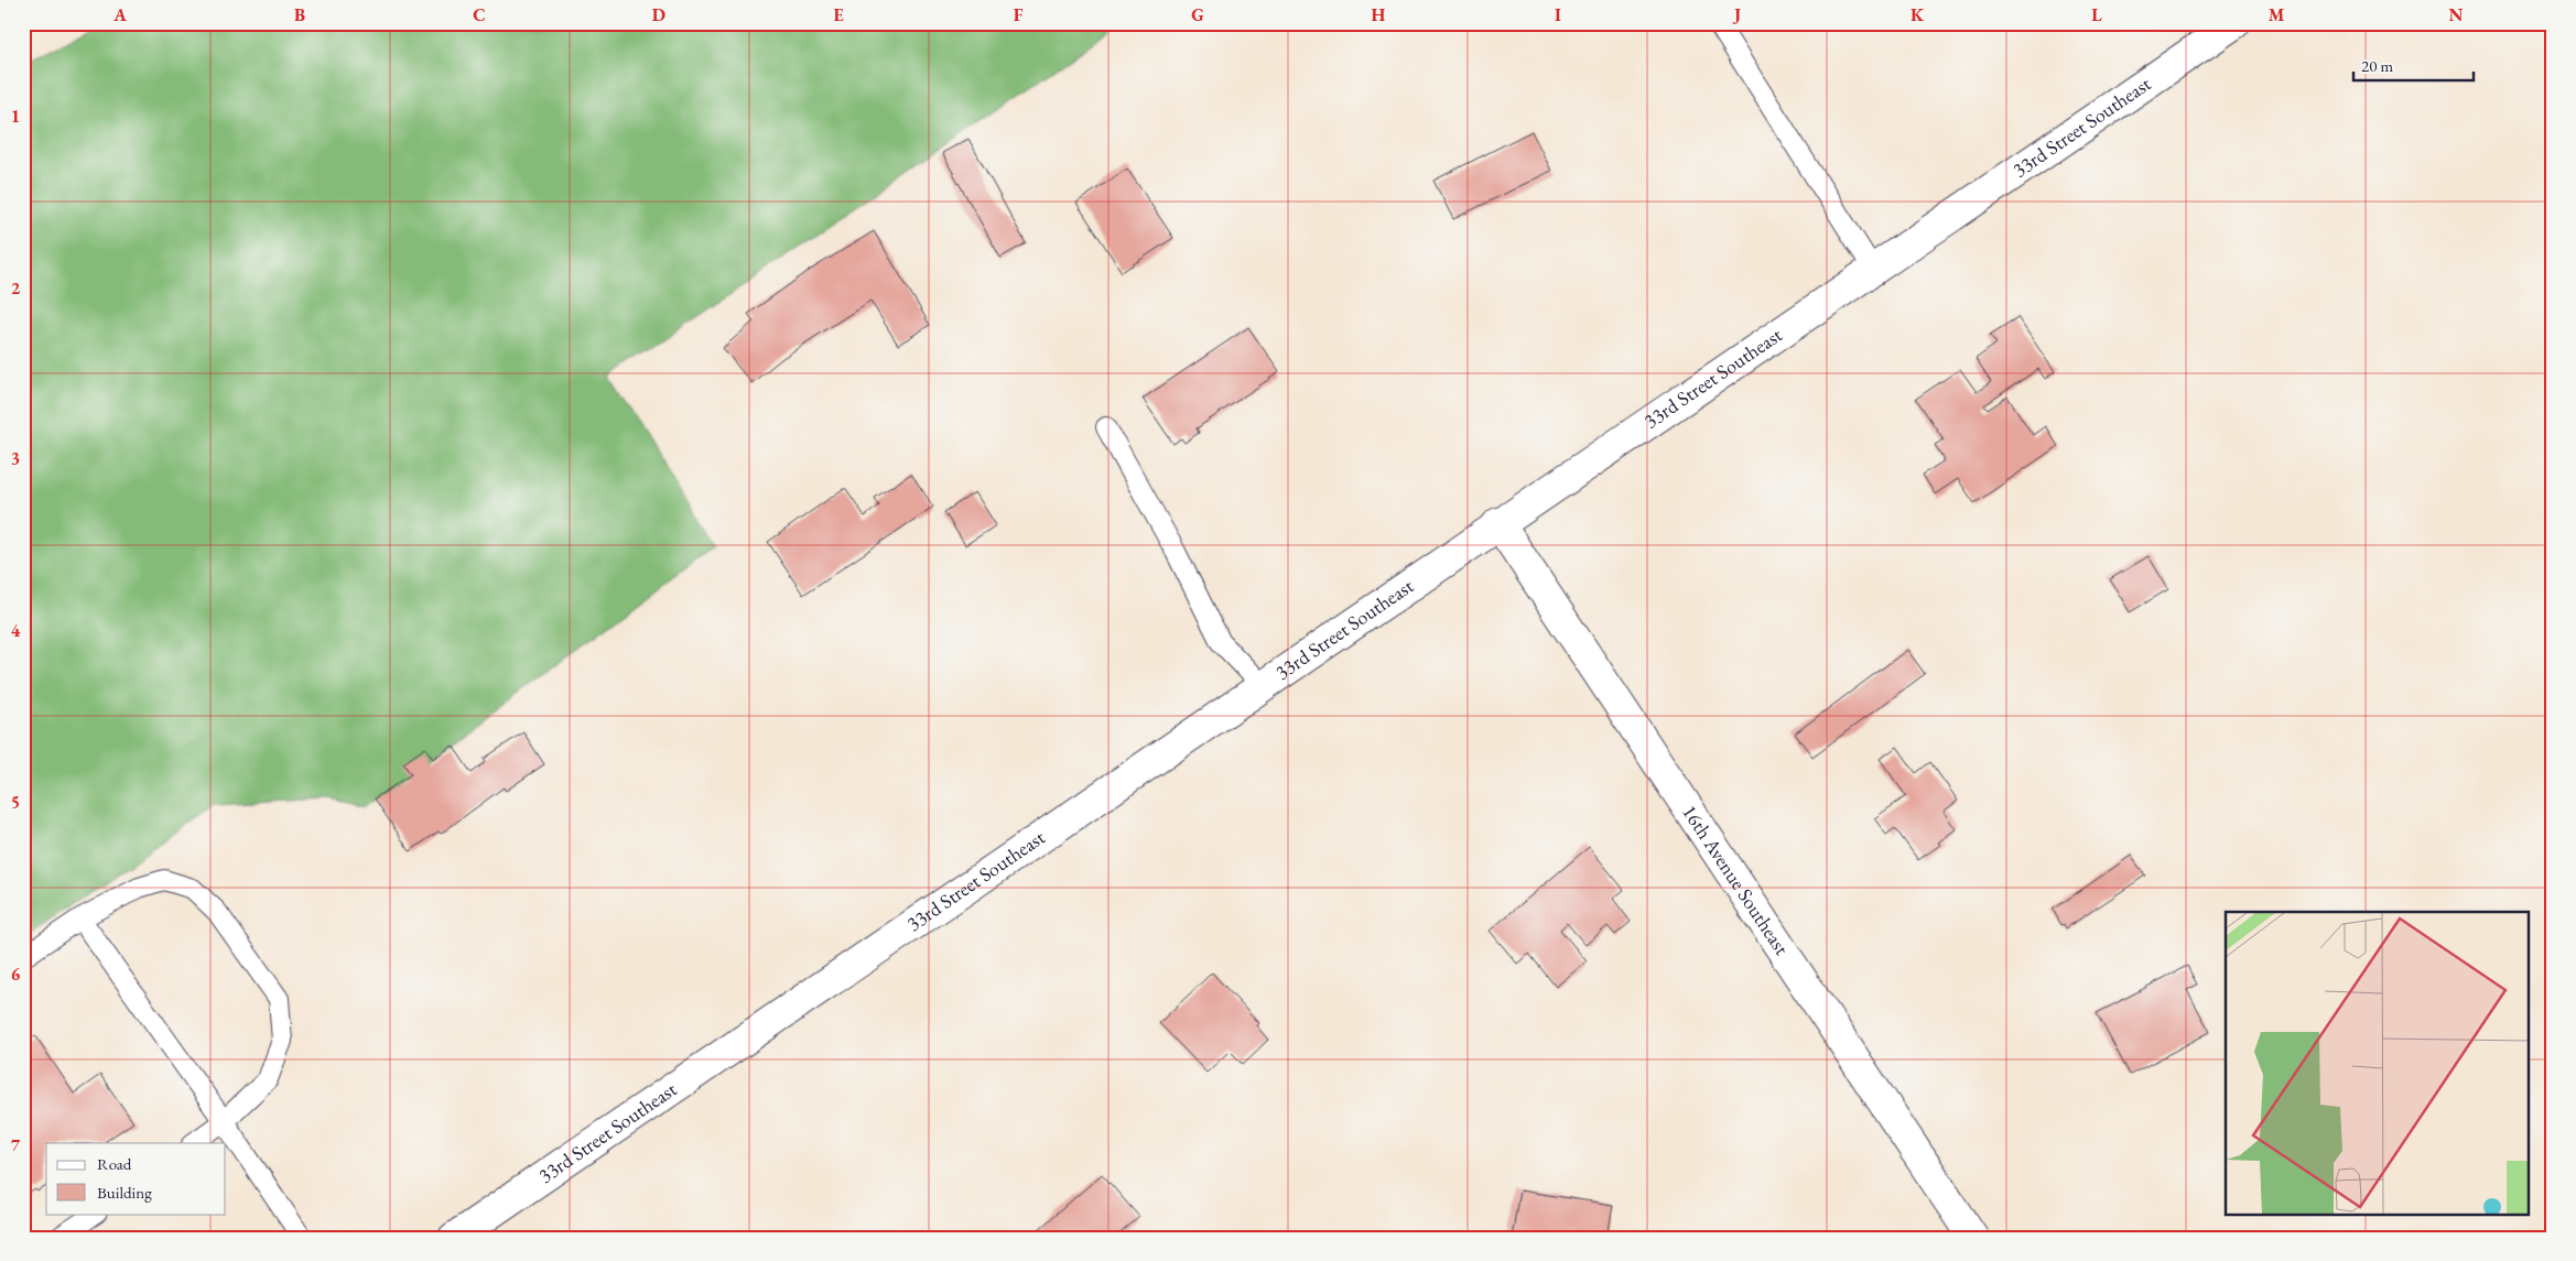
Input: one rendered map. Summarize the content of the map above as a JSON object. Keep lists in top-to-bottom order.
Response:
{
  "streets": {
    "street": ["33rd Street Southeast", "16th Avenue Southeast"]
  },
  "crossings": [
    ["33rd Street Southeast", "16th Avenue Southeast"]
  ],
  "legend": ["Road", "Building"],
  "scale_bar": "20 m",
  "grid": {
    "columns": [
      "A",
      "B",
      "C",
      "D",
      "E",
      "F",
      "G",
      "H",
      "I",
      "J",
      "K",
      "L",
      "M",
      "N"
    ],
    "rows": [
      "1",
      "2",
      "3",
      "4",
      "5",
      "6",
      "7"
    ]
  }
}
